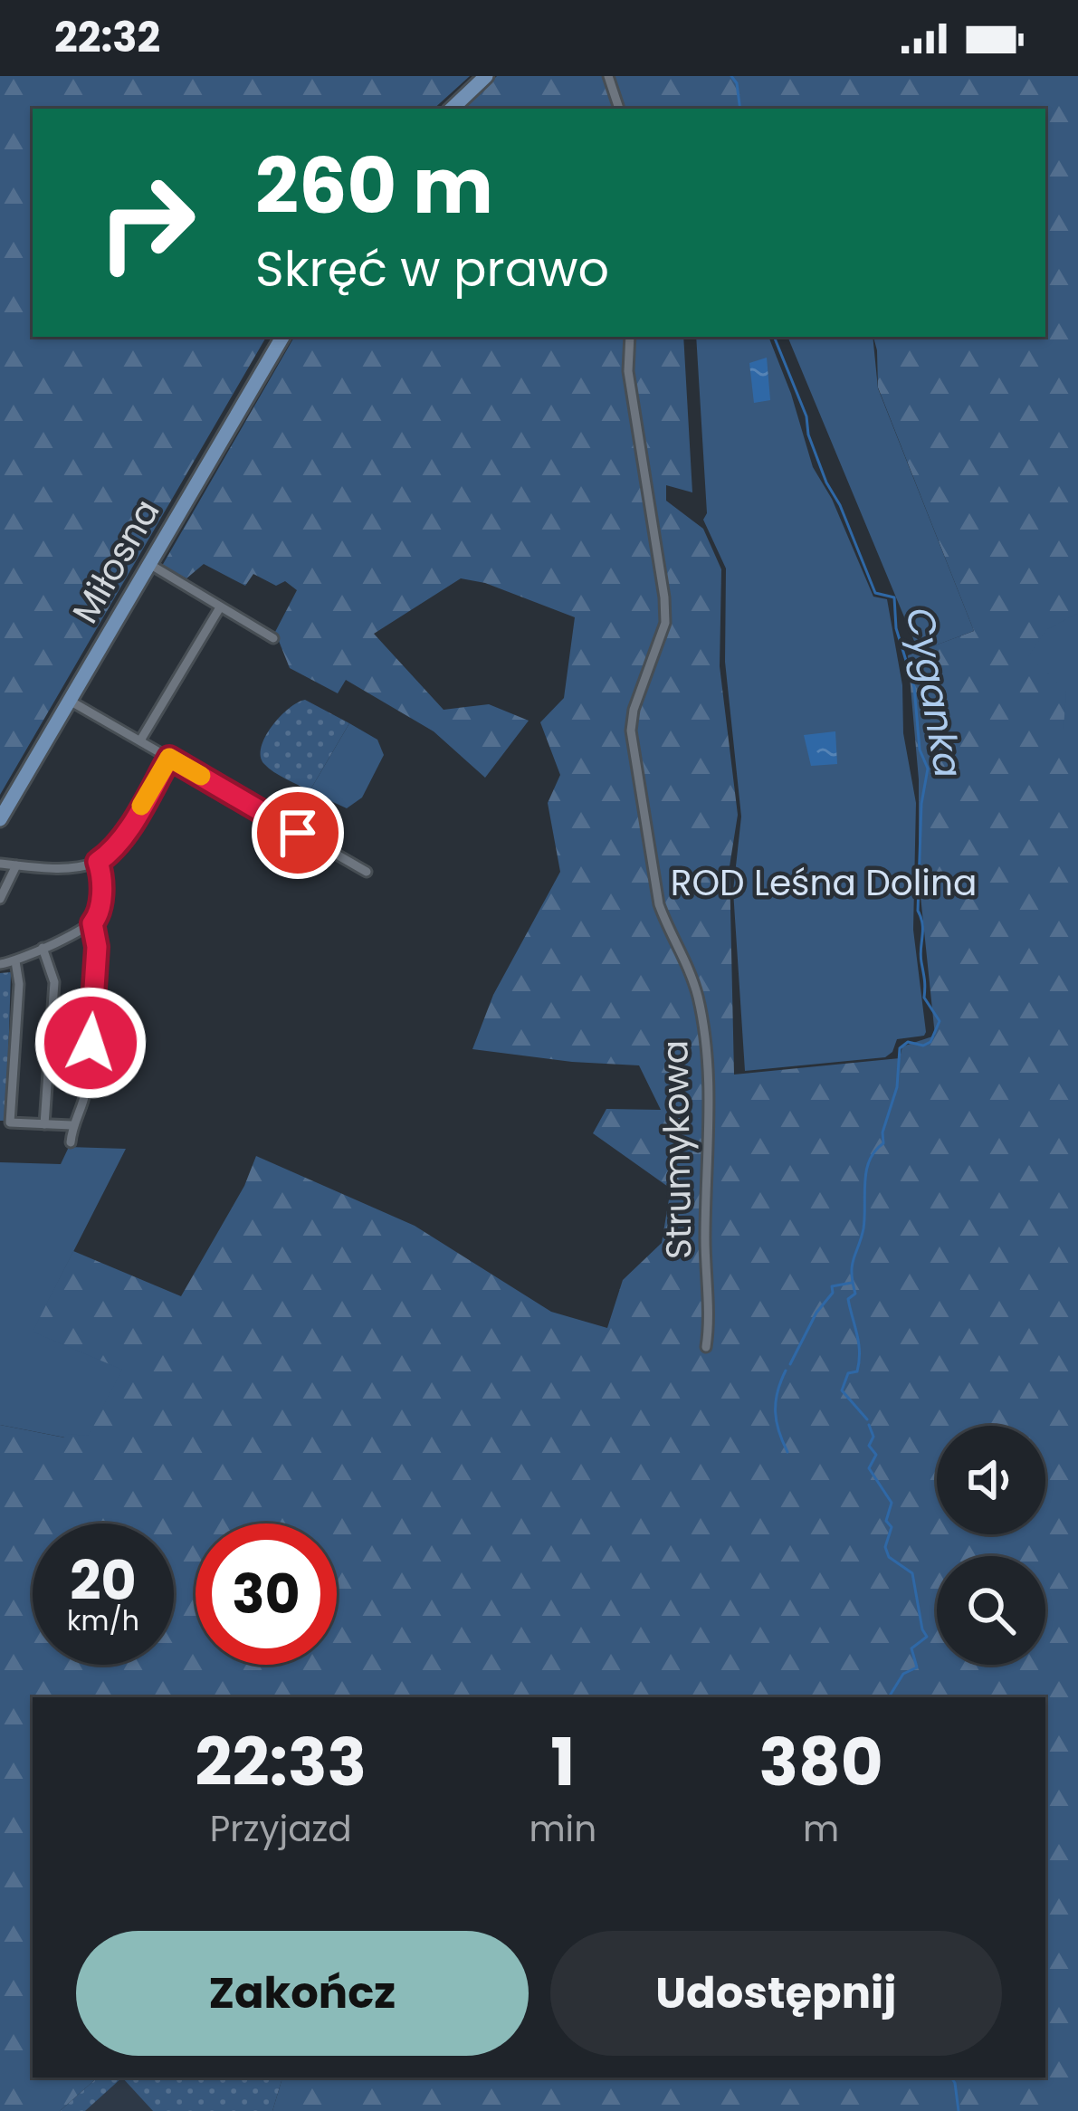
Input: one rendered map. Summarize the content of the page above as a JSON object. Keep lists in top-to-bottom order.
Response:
{
  "streets": {
    "main road": ["Miłosna"],
    "street": ["Strumykowa"]
  },
  "water": ["Cyganka"],
  "parks": ["ROD Leśna Dolina"],
  "page": {
    "status": "22:32",
    "turn": ["260 m", "Skręć w prawo"],
    "speed": "20 km/h",
    "limit": "30",
    "eta": [
      "22:33",
      "Przyjazd",
      "1",
      "min",
      "380",
      "m"
    ],
    "buttons": ["Zakończ", "Udostępnij"]
  }
}
